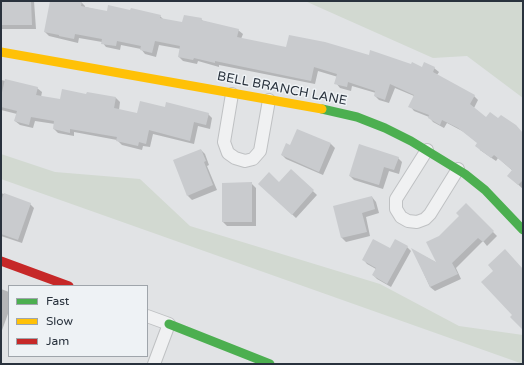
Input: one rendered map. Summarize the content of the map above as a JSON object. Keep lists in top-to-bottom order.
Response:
{
  "streets": {
    "street": ["BELL BRANCH LANE"]
  },
  "legend": ["Fast", "Slow", "Jam"]
}
